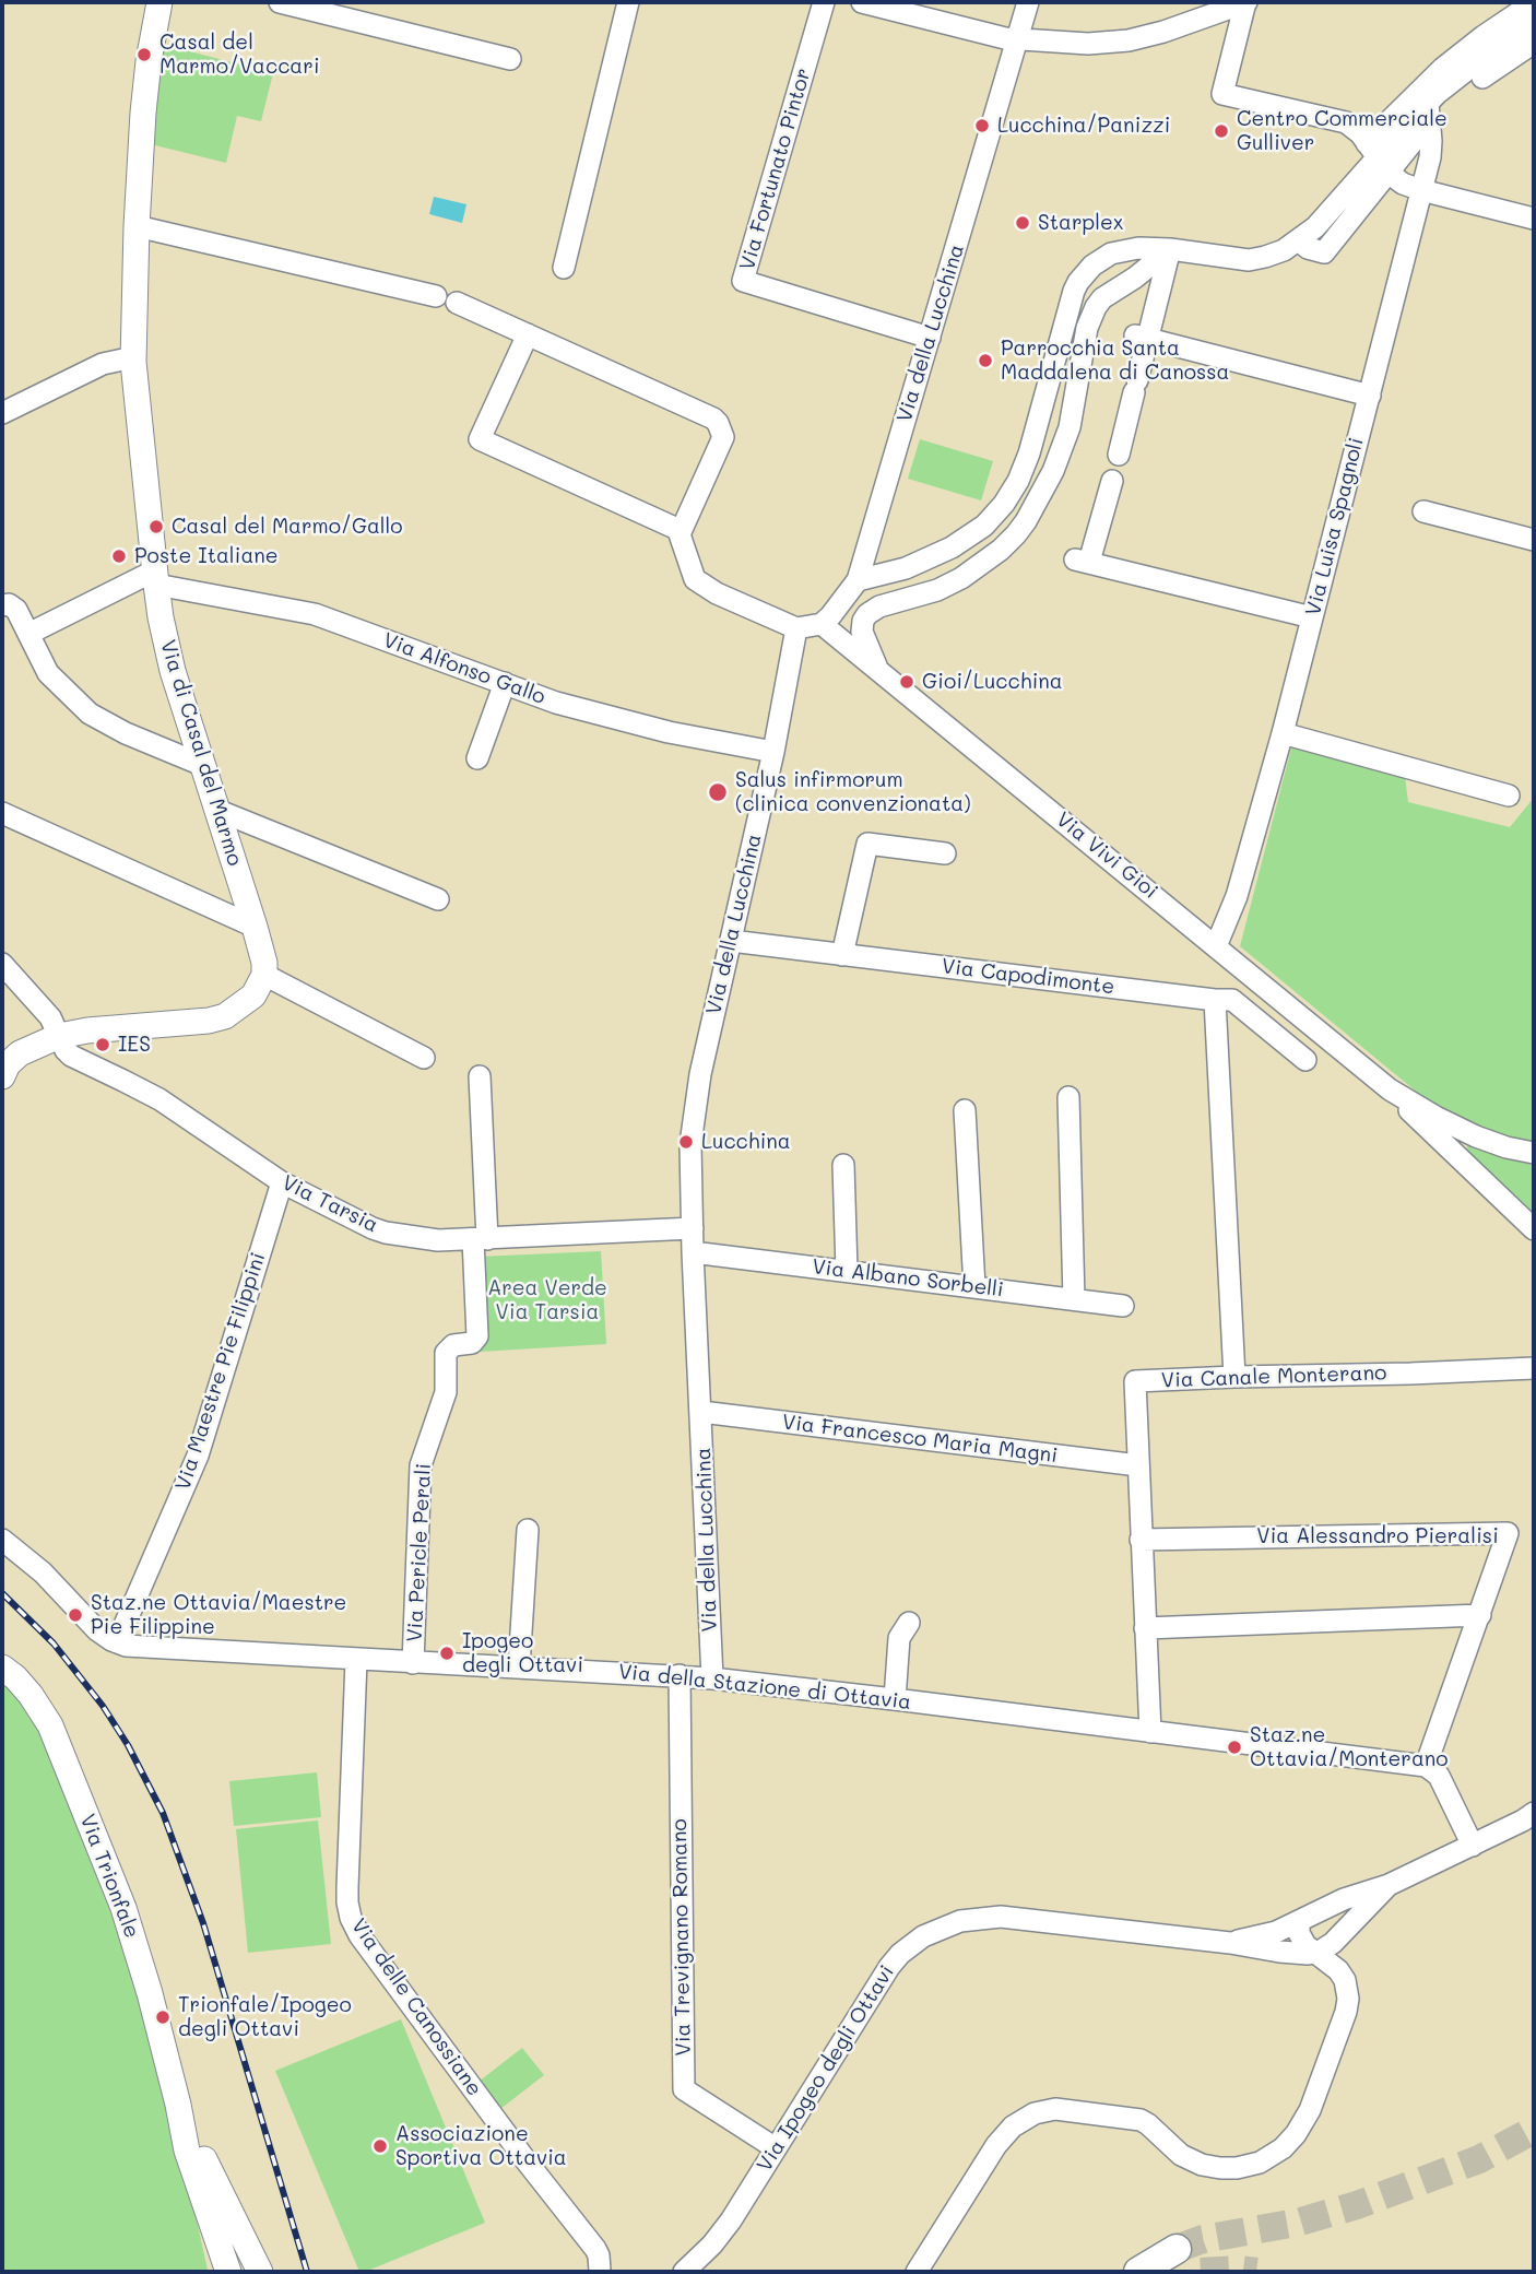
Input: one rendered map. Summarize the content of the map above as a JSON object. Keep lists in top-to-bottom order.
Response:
{
  "streets": {
    "main road": ["Via di Casal del Marmo", "Via Trionfale"],
    "street": [
      "Via Fortunato Pintor",
      "Via della Lucchina",
      "Via Luisa Spagnoli",
      "Via Alfonso Gallo",
      "Via Vivi Gioi",
      "Via Capodimonte",
      "Via Tarsia",
      "Via Albano Sorbelli",
      "Via Maestre Pie Filippini",
      "Via Canale Monterano",
      "Via Francesco Maria Magni",
      "Via Alessandro Pieralisi",
      "Via Pericle Perali",
      "Via della Stazione di Ottavia",
      "Via Trevignano Romano",
      "Via delle Canossiane",
      "Via Ipogeo degli Ottavi"
    ]
  },
  "crossings": [
    ["Via Fortunato Pintor", "Via della Lucchina"],
    ["Via della Lucchina", "Via Alfonso Gallo"],
    ["Via della Lucchina", "Via Vivi Gioi"],
    ["Via della Lucchina", "Via Capodimonte"],
    ["Via della Lucchina", "Via Tarsia"],
    ["Via della Lucchina", "Via Albano Sorbelli"],
    ["Via della Lucchina", "Via Francesco Maria Magni"],
    ["Via della Lucchina", "Via della Stazione di Ottavia"],
    ["Via Luisa Spagnoli", "Via Vivi Gioi"],
    ["Via Alfonso Gallo", "Via di Casal del Marmo"],
    ["Via Tarsia", "Via Maestre Pie Filippini"],
    ["Via Tarsia", "Via Pericle Perali"],
    ["Via Maestre Pie Filippini", "Via della Stazione di Ottavia"],
    ["Via Canale Monterano", "Via Francesco Maria Magni"],
    ["Via Canale Monterano", "Via Alessandro Pieralisi"],
    ["Via Canale Monterano", "Via della Stazione di Ottavia"],
    ["Via Alessandro Pieralisi", "Via della Stazione di Ottavia"],
    ["Via Pericle Perali", "Via della Stazione di Ottavia"],
    ["Via della Stazione di Ottavia", "Via Trevignano Romano"],
    ["Via della Stazione di Ottavia", "Via delle Canossiane"],
    ["Via Trevignano Romano", "Via Ipogeo degli Ottavi"]
  ],
  "parks": ["Area Verde Via Tarsia"],
  "places": [
    "Casal del Marmo/Vaccari",
    "Lucchina/Panizzi",
    "Centro Commerciale Gulliver",
    "Starplex",
    "Parrocchia Santa Maddalena di Canossa",
    "Casal del Marmo/Gallo",
    "Poste Italiane",
    "Gioi/Lucchina",
    "Salus infirmorum (clinica convenzionata)",
    "IES",
    "Lucchina",
    "Staz.ne Ottavia/Maestre Pie Filippine",
    "Ipogeo degli Ottavi",
    "Staz.ne Ottavia/Monterano",
    "Trionfale/Ipogeo degli Ottavi",
    "Associazione Sportiva Ottavia"
  ]
}
